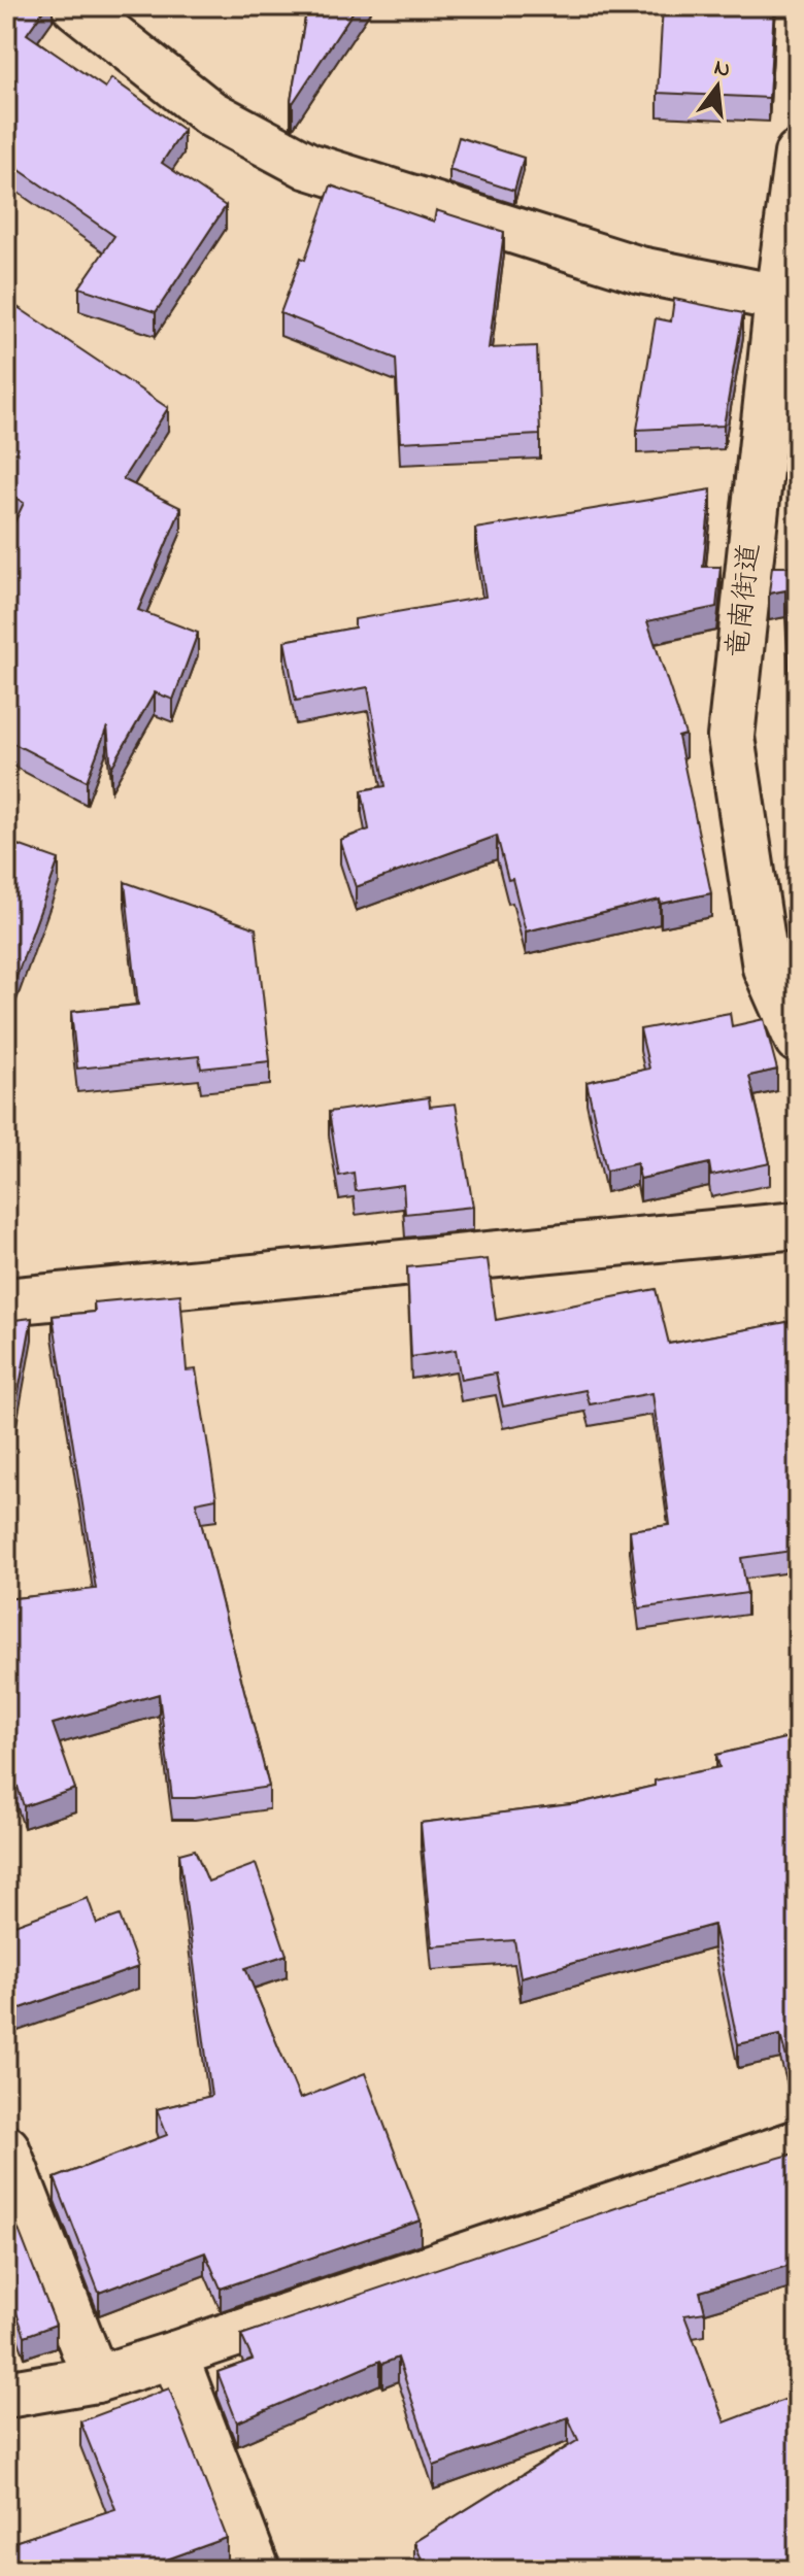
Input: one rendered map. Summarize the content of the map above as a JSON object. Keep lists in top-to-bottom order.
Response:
{
  "streets": {
    "street": ["竜南街道"]
  },
  "north": "top"
}
